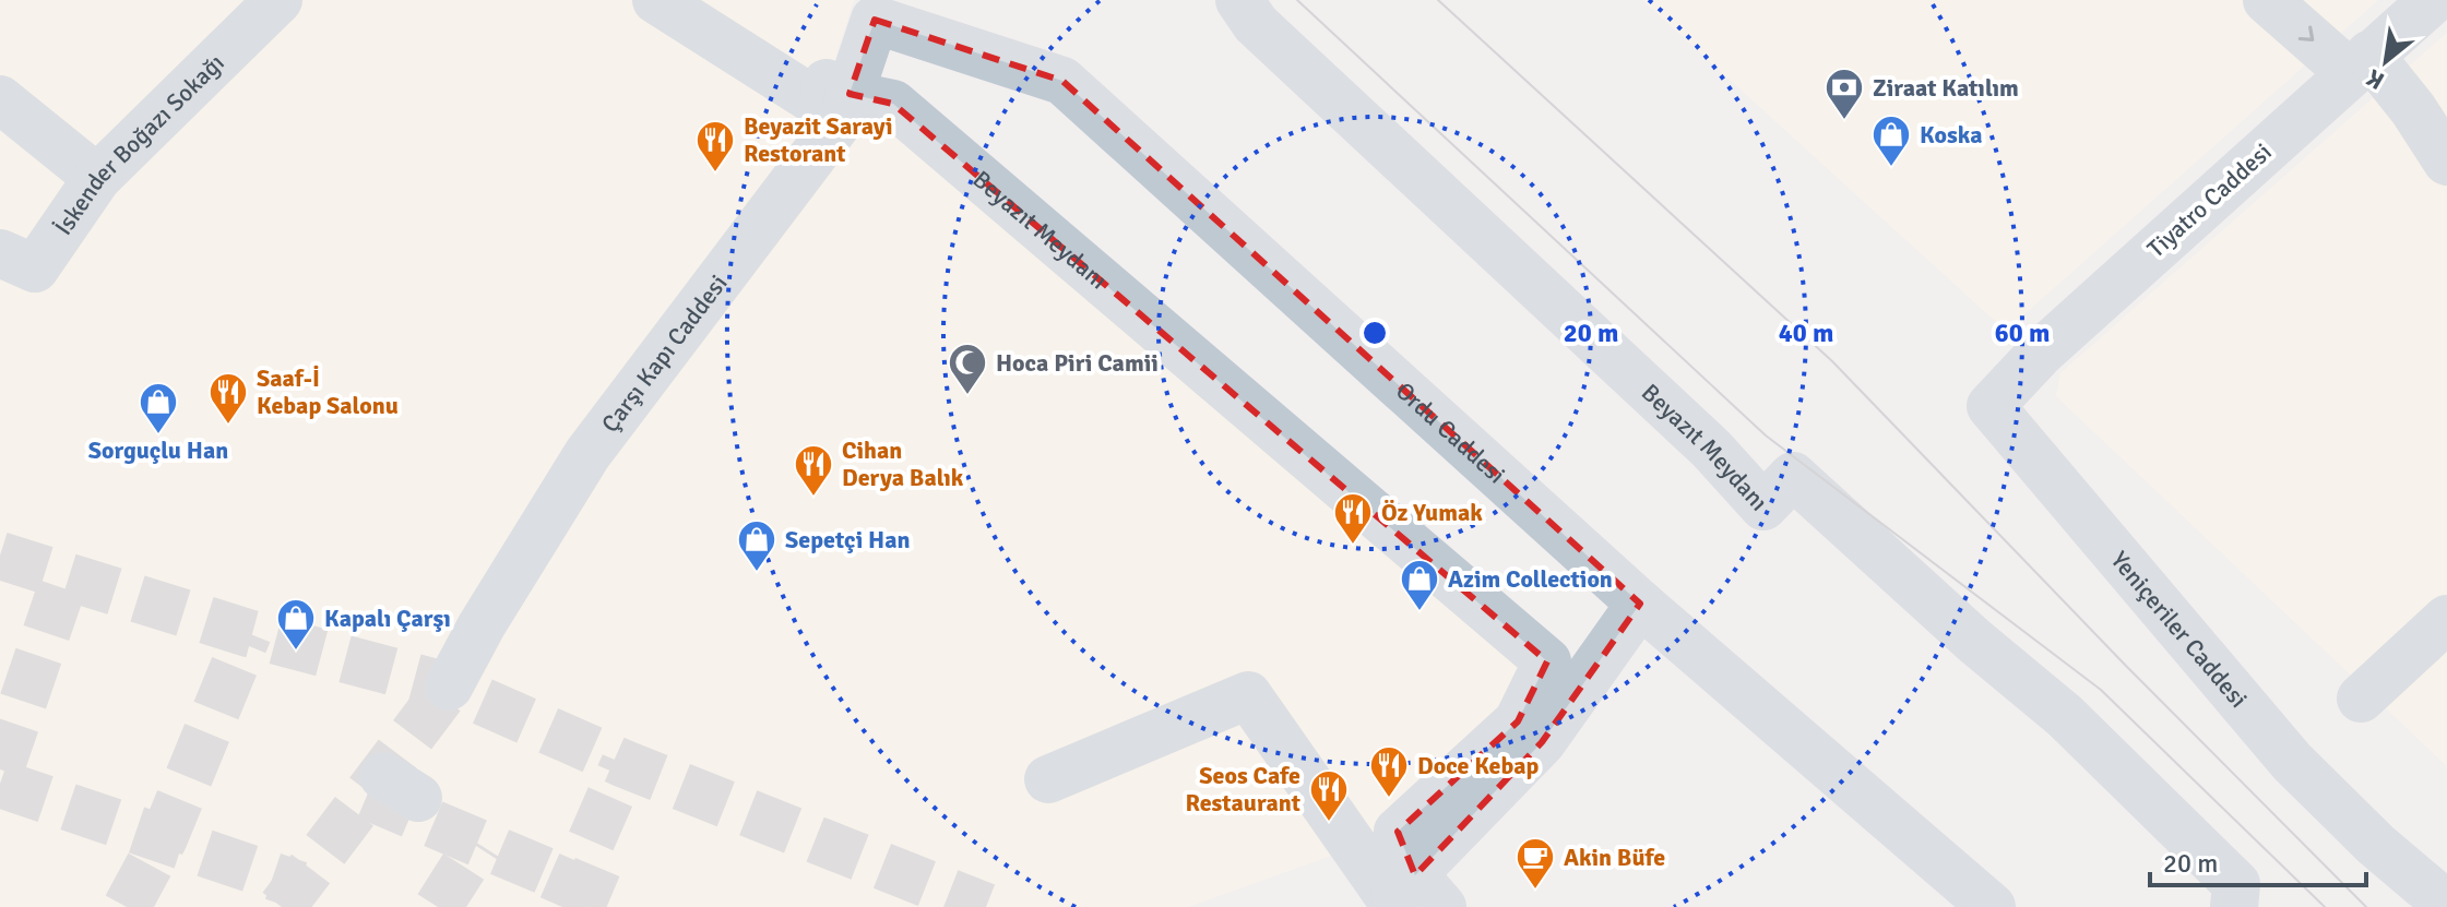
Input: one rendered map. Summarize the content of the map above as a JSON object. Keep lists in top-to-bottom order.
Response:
{
  "streets": {
    "street": [
      "İskender Boğazı Sokağı",
      "Tiyatro Caddesi",
      "Beyazıt Meydanı",
      "Çarşı Kapı Caddesi",
      "Ordu Caddesi",
      "Yeniçeriler Caddesi"
    ]
  },
  "crossings": [
    ["Tiyatro Caddesi", "Yeniçeriler Caddesi"],
    ["Beyazıt Meydanı", "Çarşı Kapı Caddesi"]
  ],
  "places": {
    "bank": ["Ziraat Katılım"],
    "shop": [
      "Koska",
      "Sorguçlu Han",
      "Sepetçi Han",
      "Azim Collection",
      "Kapalı Çarşı"
    ],
    "restaurant": [
      "Beyazit Sarayi Restorant",
      "Saaf-İ Kebap Salonu",
      "Cihan Derya Balık",
      "Öz Yumak",
      "Doce Kebap",
      "Seos Cafe Restaurant"
    ],
    "mosque": ["Hoca Piri Camii"],
    "cafe": ["Akin Büfe"]
  },
  "scale_bar": "20 m",
  "north": "bottom left",
  "rings": ["20 m", "40 m", "60 m"]
}
